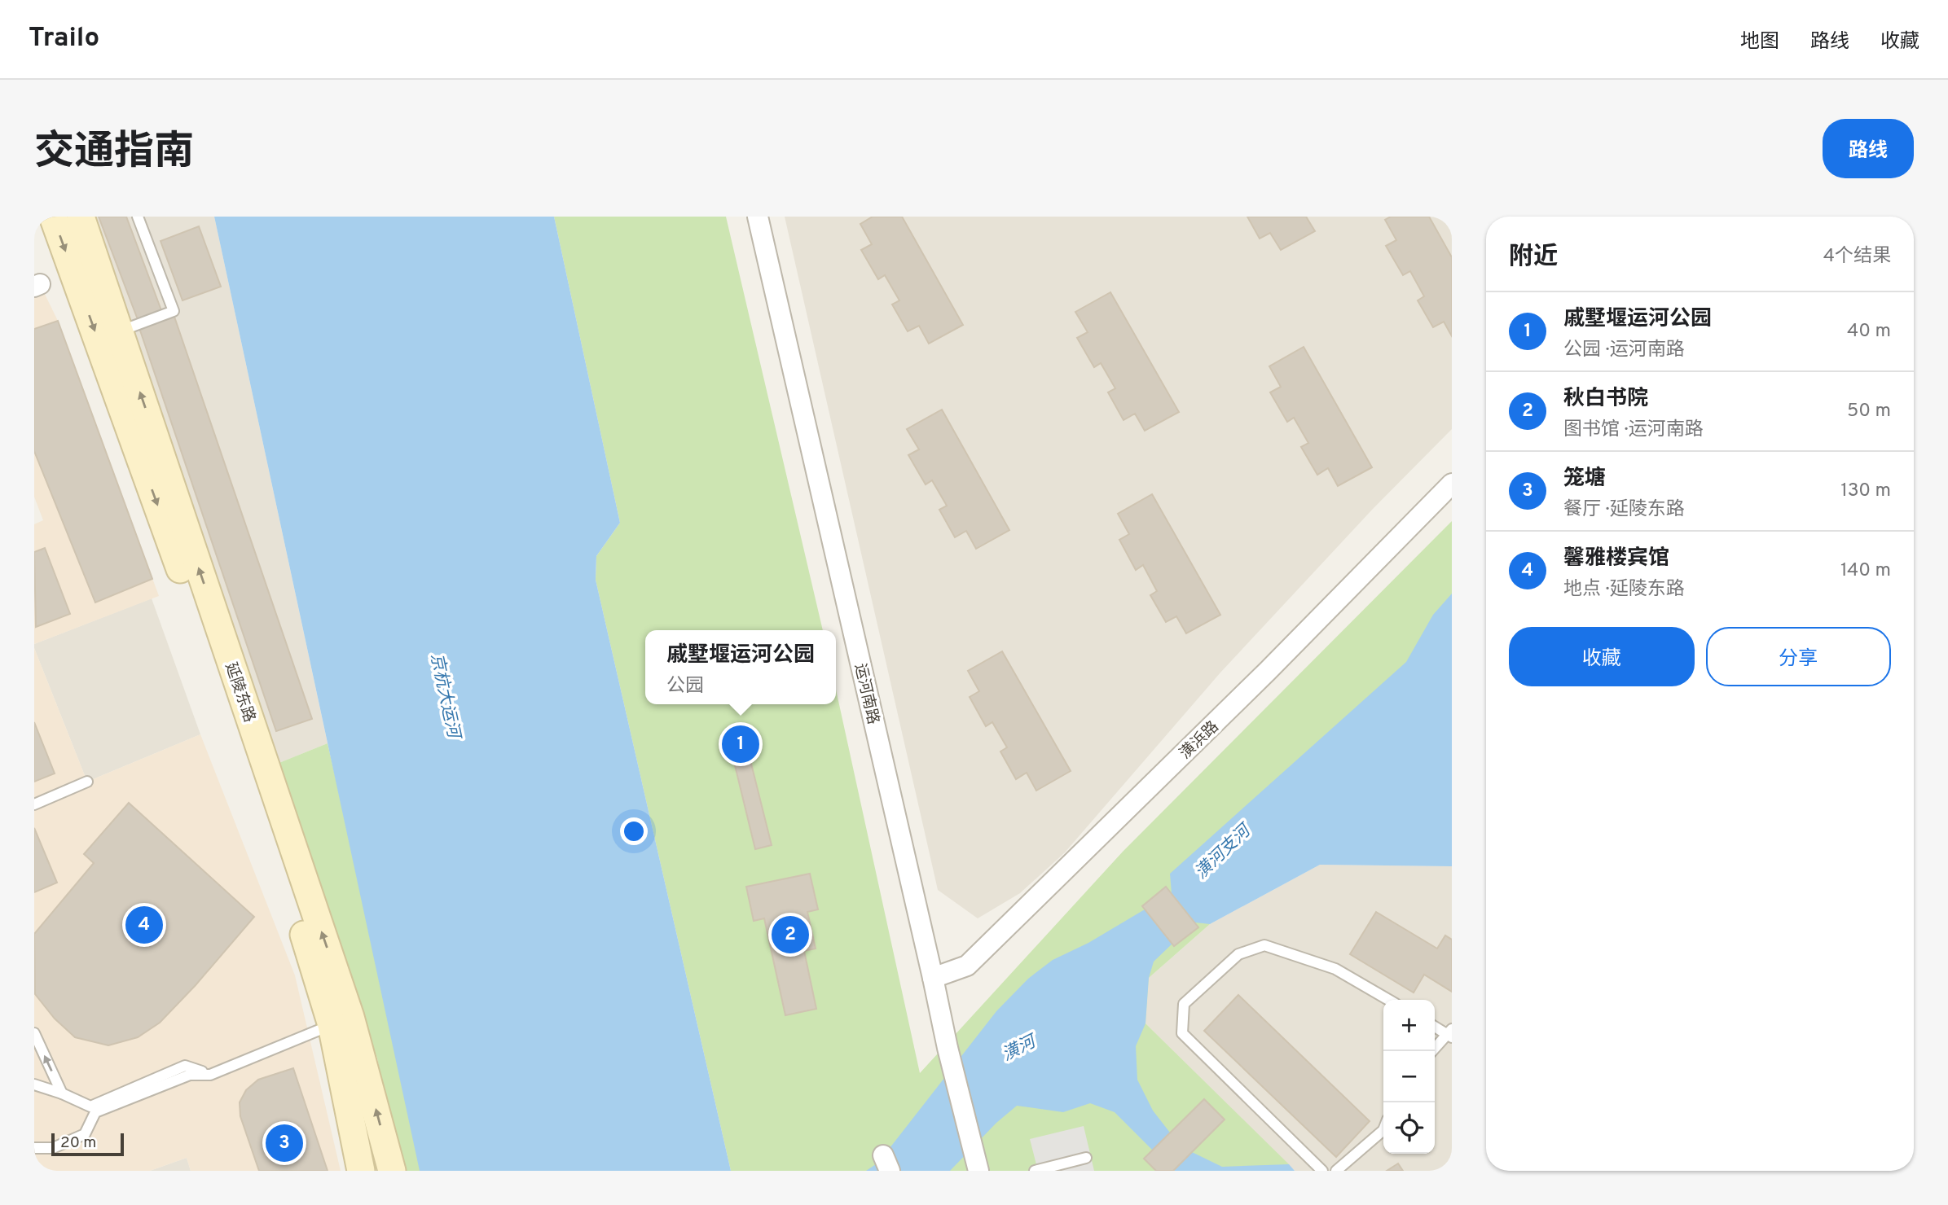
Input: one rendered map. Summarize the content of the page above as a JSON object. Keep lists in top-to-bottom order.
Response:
{
  "streets": {
    "main road": ["延陵东路"],
    "street": ["运河南路", "潢浜路"]
  },
  "crossings": [
    ["运河南路", "潢浜路"]
  ],
  "water": ["京杭大运河", "潢河支河", "潢河"],
  "scale_bar": "20 m",
  "page": {
    "header": "Trailo",
    "nav": ["地图", "路线", "收藏"],
    "title": "交通指南",
    "buttons": [
      "路线",
      ["收藏", "分享"]
    ],
    "heading": ["附近", "4个结果"],
    "list": [
      {
        "mark": "1",
        "name": "戚墅堰运河公园",
        "note": "公园 · 运河南路",
        "value": "40 m"
      },
      {
        "mark": "2",
        "name": "秋白书院",
        "note": "图书馆 · 运河南路",
        "value": "50 m"
      },
      {
        "mark": "3",
        "name": "笼塘",
        "note": "餐厅 · 延陵东路",
        "value": "130 m"
      },
      {
        "mark": "4",
        "name": "馨雅楼宾馆",
        "note": "地点 · 延陵东路",
        "value": "140 m"
      }
    ],
    "popup": ["戚墅堰运河公园", "公园"],
    "pins": [
      "1",
      "4",
      "2",
      "3"
    ],
    "map_buttons": ["+", "−"],
    "scale": "20 m"
  }
}
